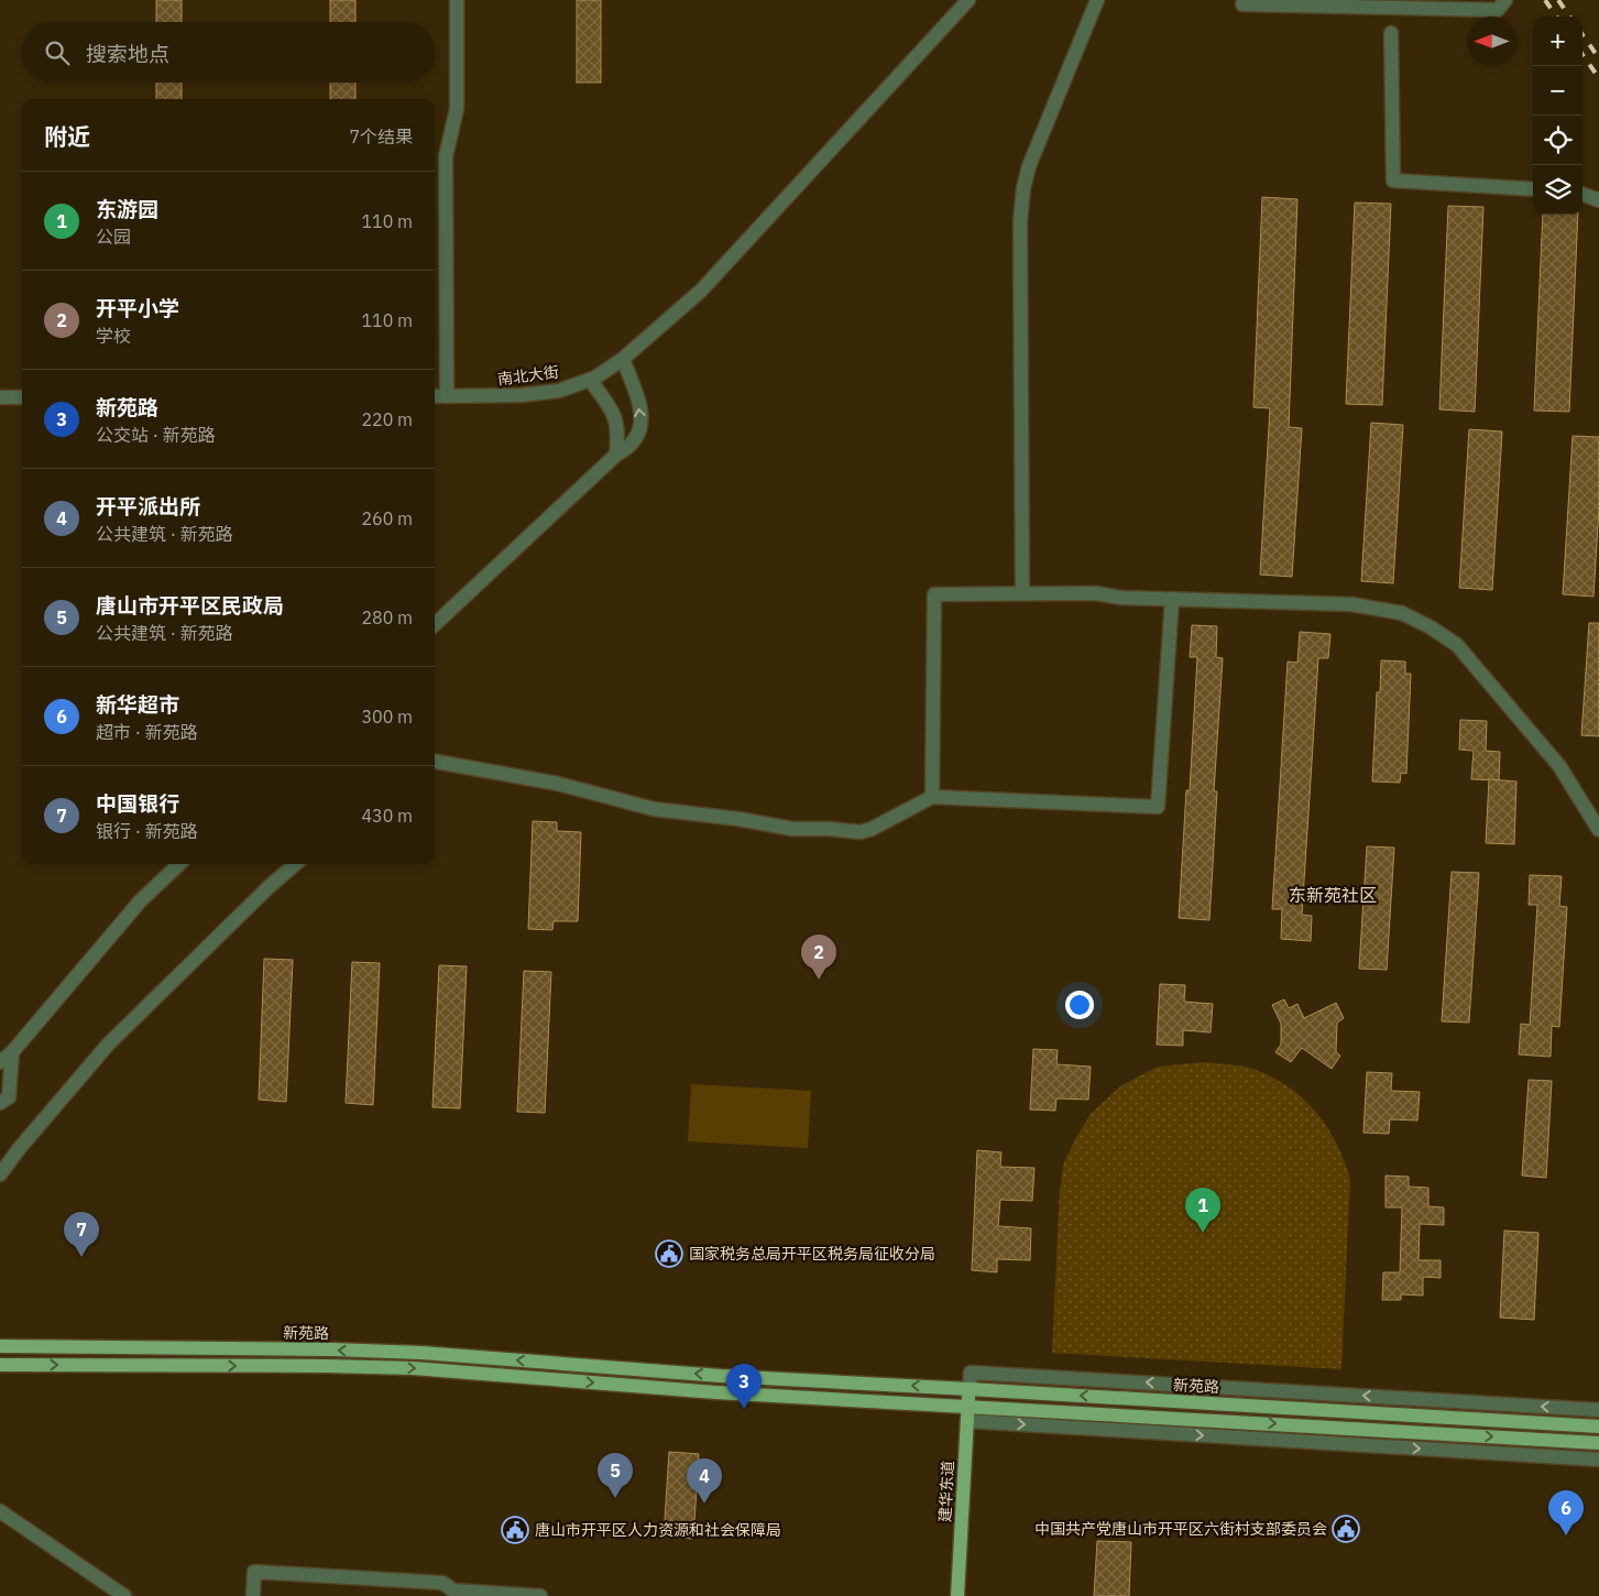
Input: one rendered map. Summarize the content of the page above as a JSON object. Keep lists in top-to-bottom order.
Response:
{
  "streets": {
    "main road": ["新苑路", "建华东道"],
    "street": ["南北大街"]
  },
  "crossings": [
    ["新苑路", "建华东道"]
  ],
  "districts": ["东新苑社区"],
  "places": {
    "public building": ["国家税务总局开平区税务局征收分局", "中国共产党唐山市开平区六街村支部委员会", "唐山市开平区人力资源和社会保障局"]
  },
  "north": "left",
  "page": {
    "map_buttons": ["+", "−"],
    "search": "搜索地点",
    "heading": ["附近", "7个结果"],
    "list": [
      {
        "mark": "1",
        "name": "东游园",
        "note": "公园",
        "value": "110 m"
      },
      {
        "mark": "2",
        "name": "开平小学",
        "note": "学校",
        "value": "110 m"
      },
      {
        "mark": "3",
        "name": "新苑路",
        "note": "公交站 · 新苑路",
        "value": "220 m"
      },
      {
        "mark": "4",
        "name": "开平派出所",
        "note": "公共建筑 · 新苑路",
        "value": "260 m"
      },
      {
        "mark": "5",
        "name": "唐山市开平区民政局",
        "note": "公共建筑 · 新苑路",
        "value": "280 m"
      },
      {
        "mark": "6",
        "name": "新华超市",
        "note": "超市 · 新苑路",
        "value": "300 m"
      },
      {
        "mark": "7",
        "name": "中国银行",
        "note": "银行 · 新苑路",
        "value": "430 m"
      }
    ],
    "pins": [
      "2",
      "1",
      "7",
      "3",
      "5",
      "4",
      "6"
    ]
  }
}
